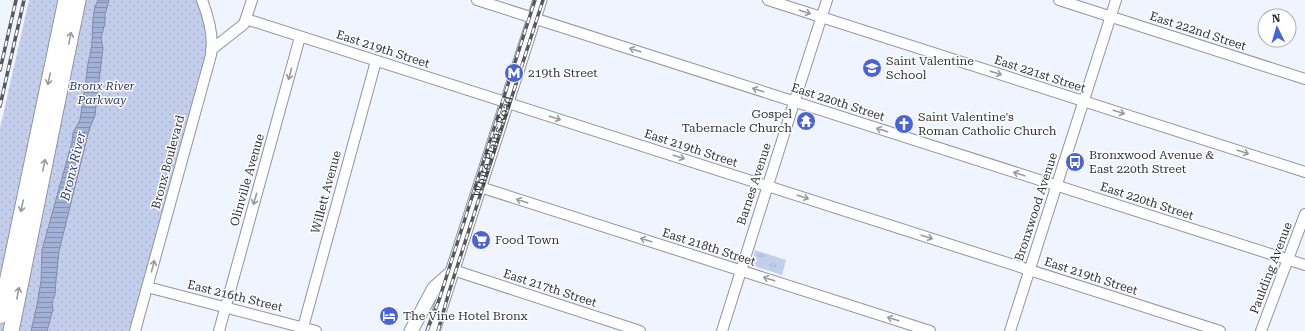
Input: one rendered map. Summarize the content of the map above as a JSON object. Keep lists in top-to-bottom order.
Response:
{
  "streets": {
    "main road": ["White Plains Road"],
    "street": [
      "East 222nd Street",
      "East 219th Street",
      "East 221st Street",
      "East 220th Street",
      "Bronx Boulevard",
      "Olinville Avenue",
      "Barnes Avenue",
      "Willett Avenue",
      "Bronxwood Avenue",
      "East 218th Street",
      "Paulding Avenue",
      "East 217th Street",
      "East 216th Street"
    ]
  },
  "crossings": [
    ["East 222nd Street", "Bronxwood Avenue"],
    ["East 219th Street", "White Plains Road"],
    ["East 219th Street", "Olinville Avenue"],
    ["East 219th Street", "Barnes Avenue"],
    ["East 219th Street", "Willett Avenue"],
    ["East 219th Street", "Bronxwood Avenue"],
    ["East 221st Street", "Barnes Avenue"],
    ["East 221st Street", "Bronxwood Avenue"],
    ["East 220th Street", "White Plains Road"],
    ["East 220th Street", "Barnes Avenue"],
    ["East 220th Street", "Bronxwood Avenue"],
    ["East 220th Street", "Paulding Avenue"],
    ["White Plains Road", "East 218th Street"],
    ["White Plains Road", "East 217th Street"],
    ["Bronx Boulevard", "East 216th Street"],
    ["Olinville Avenue", "East 216th Street"],
    ["Barnes Avenue", "East 218th Street"],
    ["Willett Avenue", "East 216th Street"]
  ],
  "one_way": [
    "East 219th Street",
    "East 221st Street",
    "East 220th Street",
    "Bronx Boulevard",
    "Olinville Avenue",
    "East 218th Street"
  ],
  "water": ["Bronx River"],
  "parks": ["Bronx River Parkway"],
  "places": {
    "school or university": ["Saint Valentine School"],
    "metro station": ["219th Street"],
    "temple": ["Gospel Tabernacle Church"],
    "church": ["Saint Valentine's Roman Catholic Church"],
    "bus stop": ["Bronxwood Avenue & East 220th Street"],
    "supermarket": ["Food Town"],
    "hotel": ["The Vine Hotel Bronx"]
  },
  "north": "top"
}
